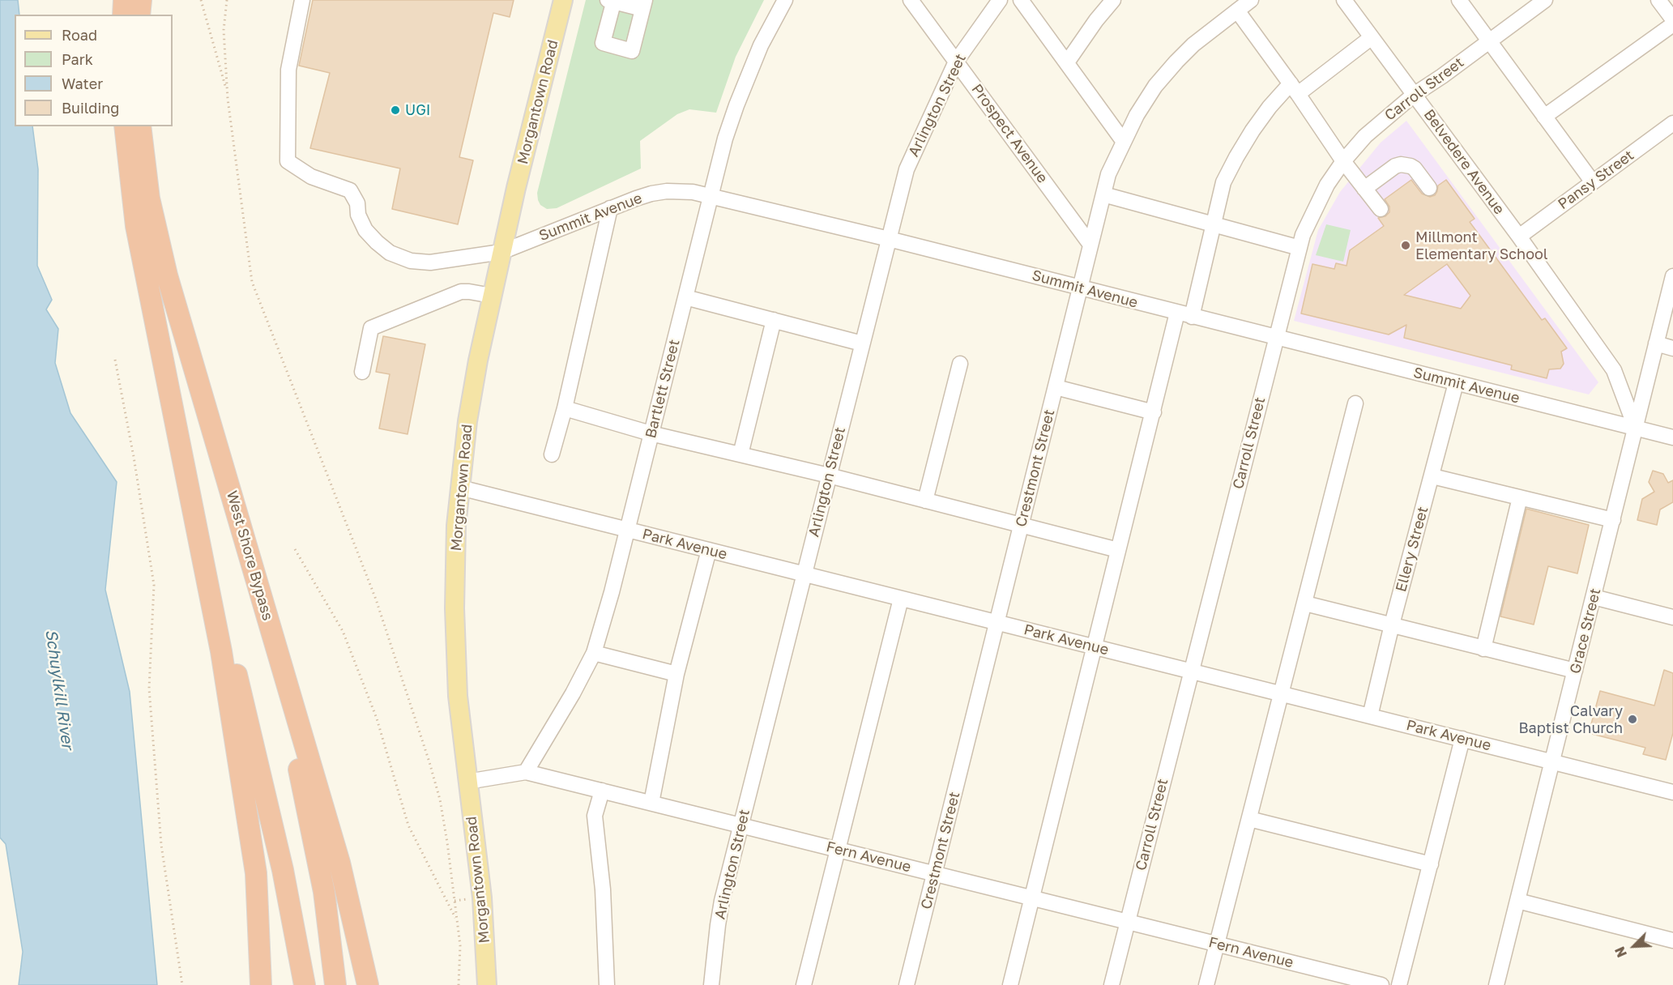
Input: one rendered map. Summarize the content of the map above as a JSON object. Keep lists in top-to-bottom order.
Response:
{
  "streets": {
    "highway": ["West Shore Bypass"],
    "main road": ["Morgantown Road"],
    "street": [
      "Carroll Street",
      "Arlington Street",
      "Prospect Avenue",
      "Belvedere Avenue",
      "Pansy Street",
      "Summit Avenue",
      "Bartlett Street",
      "Crestmont Street",
      "Park Avenue",
      "Ellery Street",
      "Grace Street",
      "Fern Avenue"
    ]
  },
  "crossings": [
    ["Carroll Street", "Belvedere Avenue"],
    ["Carroll Street", "Summit Avenue"],
    ["Carroll Street", "Park Avenue"],
    ["Carroll Street", "Fern Avenue"],
    ["Morgantown Road", "Summit Avenue"],
    ["Morgantown Road", "Park Avenue"],
    ["Morgantown Road", "Fern Avenue"],
    ["Arlington Street", "Prospect Avenue"],
    ["Arlington Street", "Summit Avenue"],
    ["Arlington Street", "Park Avenue"],
    ["Arlington Street", "Fern Avenue"],
    ["Prospect Avenue", "Crestmont Street"],
    ["Belvedere Avenue", "Pansy Street"],
    ["Belvedere Avenue", "Summit Avenue"],
    ["Belvedere Avenue", "Grace Street"],
    ["Summit Avenue", "Bartlett Street"],
    ["Summit Avenue", "Crestmont Street"],
    ["Summit Avenue", "Ellery Street"],
    ["Summit Avenue", "Grace Street"],
    ["Bartlett Street", "Park Avenue"],
    ["Bartlett Street", "Fern Avenue"],
    ["Crestmont Street", "Park Avenue"],
    ["Crestmont Street", "Fern Avenue"],
    ["Park Avenue", "Ellery Street"],
    ["Park Avenue", "Grace Street"]
  ],
  "water": ["Schuylkill River"],
  "places": ["UGI", "Millmont Elementary School", "Calvary Baptist Church"],
  "legend": [
    "Road",
    "Park",
    "Water",
    "Building"
  ],
  "north": "bottom left"
}
